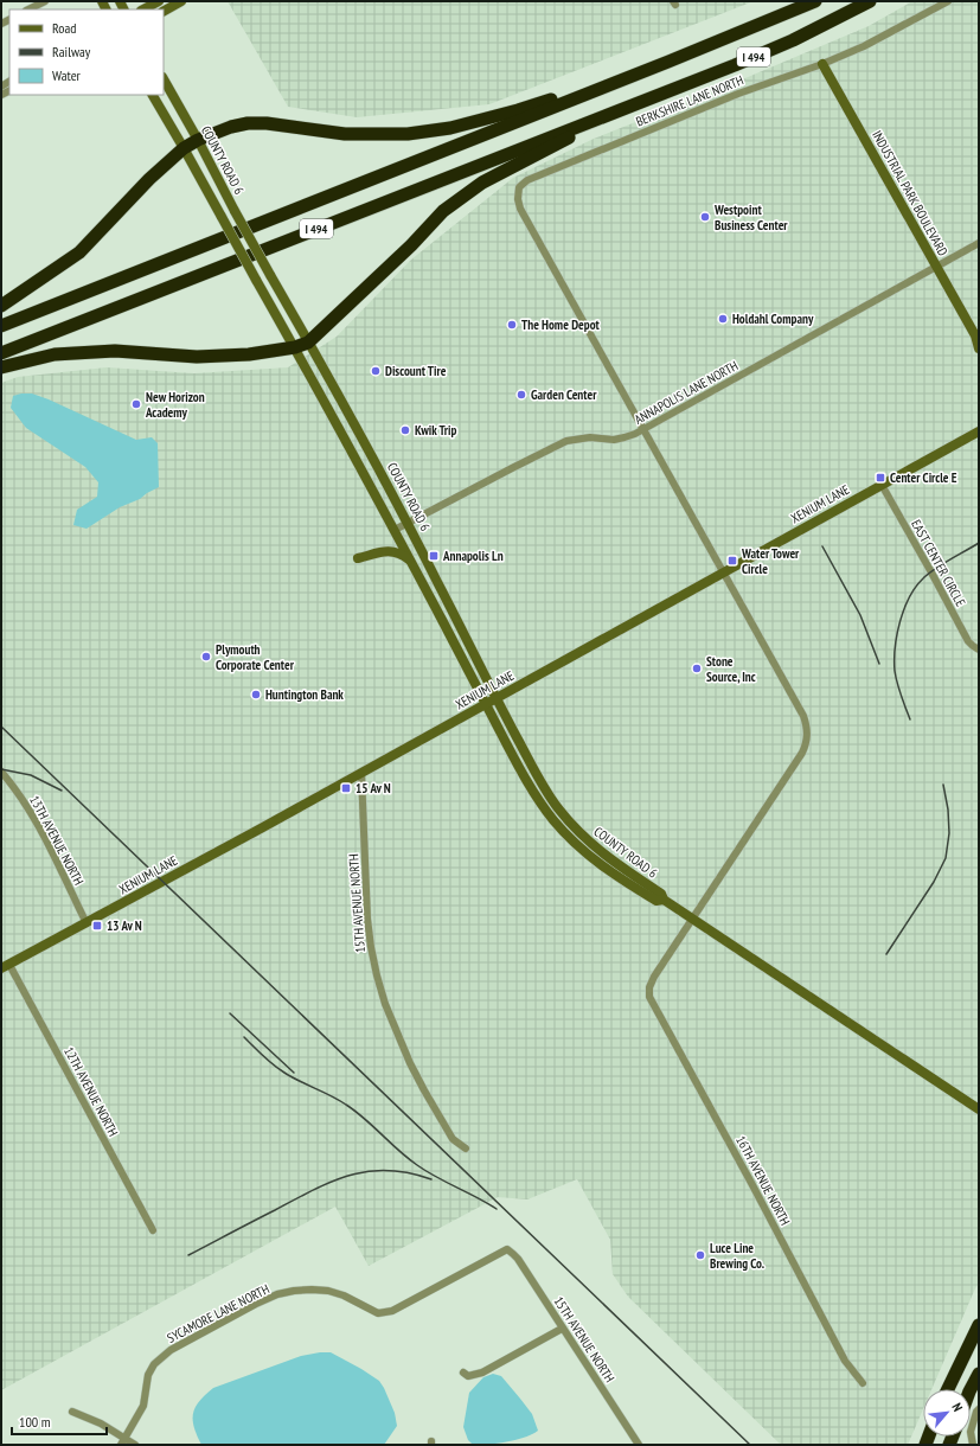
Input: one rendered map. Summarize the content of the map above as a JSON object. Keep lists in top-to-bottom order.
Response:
{
  "streets": {
    "highway": ["I 494"],
    "main road": ["COUNTY ROAD 6", "INDUSTRIAL PARK BOULEVARD", "XENIUM LANE"],
    "street": [
      "BERKSHIRE LANE NORTH",
      "ANNAPOLIS LANE NORTH",
      "EAST CENTER CIRCLE",
      "13TH AVENUE NORTH",
      "15TH AVENUE NORTH",
      "12TH AVENUE NORTH",
      "16TH AVENUE NORTH",
      "SYCAMORE LANE NORTH"
    ]
  },
  "crossings": [
    ["BERKSHIRE LANE NORTH", "INDUSTRIAL PARK BOULEVARD"],
    ["BERKSHIRE LANE NORTH", "ANNAPOLIS LANE NORTH"],
    ["COUNTY ROAD 6", "ANNAPOLIS LANE NORTH"],
    ["COUNTY ROAD 6", "XENIUM LANE"],
    ["COUNTY ROAD 6", "16TH AVENUE NORTH"],
    ["INDUSTRIAL PARK BOULEVARD", "ANNAPOLIS LANE NORTH"],
    ["XENIUM LANE", "EAST CENTER CIRCLE"],
    ["XENIUM LANE", "13TH AVENUE NORTH"],
    ["XENIUM LANE", "15TH AVENUE NORTH"],
    ["XENIUM LANE", "12TH AVENUE NORTH"],
    ["15TH AVENUE NORTH", "SYCAMORE LANE NORTH"]
  ],
  "places": {
    "other": [
      "Westpoint Business Center",
      "Holdahl Company",
      "The Home Depot",
      "Discount Tire",
      "Garden Center",
      "New Horizon Academy",
      "Kwik Trip",
      "Plymouth Corporate Center",
      "Stone Source, Inc",
      "Huntington Bank",
      "Luce Line Brewing Co."
    ],
    "transit": [
      "Center Circle E",
      "Annapolis Ln",
      "Water Tower Circle",
      "15 Av N",
      "13 Av N"
    ]
  },
  "legend": ["Road", "Railway", "Water"],
  "scale_bar": "100 m",
  "north": "top right"
}
